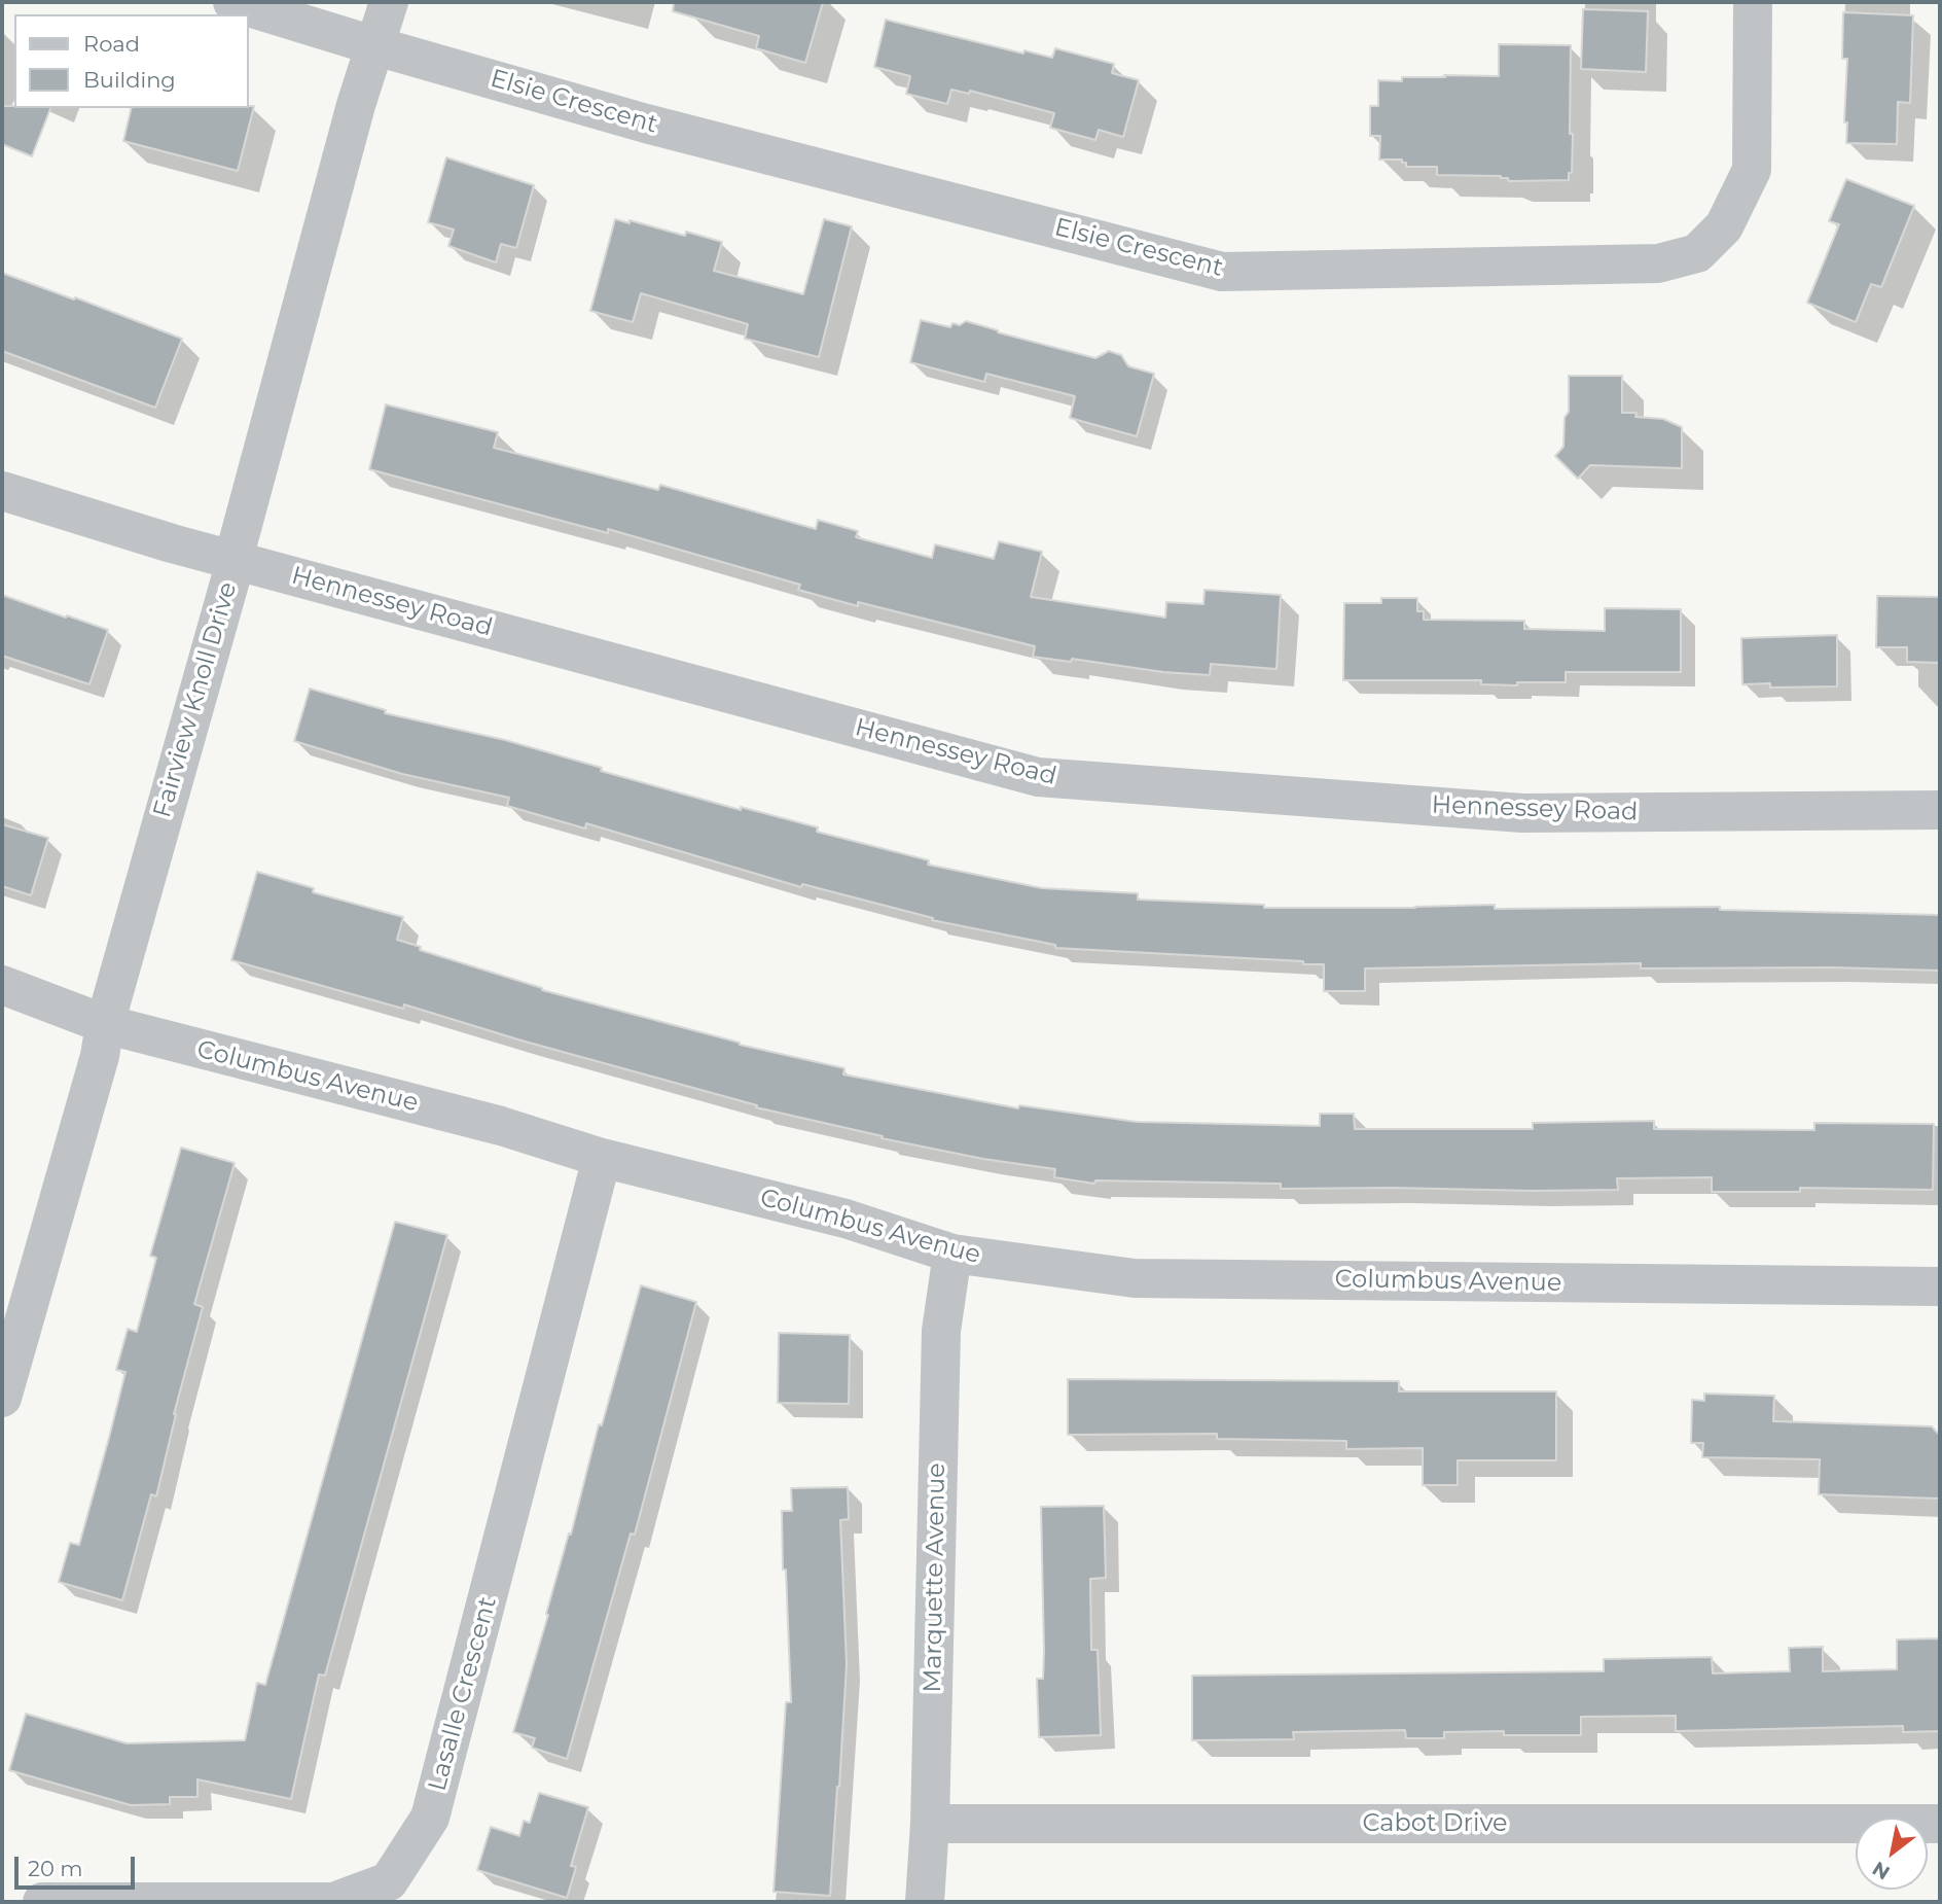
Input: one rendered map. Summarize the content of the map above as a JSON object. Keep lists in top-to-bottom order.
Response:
{
  "streets": {
    "street": [
      "Elsie Crescent",
      "Hennessey Road",
      "Fairview Knoll Drive",
      "Columbus Avenue",
      "Marquette Avenue",
      "Lasalle Crescent",
      "Cabot Drive"
    ]
  },
  "crossings": [
    ["Elsie Crescent", "Fairview Knoll Drive"],
    ["Hennessey Road", "Fairview Knoll Drive"],
    ["Fairview Knoll Drive", "Columbus Avenue"],
    ["Columbus Avenue", "Marquette Avenue"],
    ["Columbus Avenue", "Lasalle Crescent"],
    ["Marquette Avenue", "Cabot Drive"]
  ],
  "legend": ["Road", "Building"],
  "scale_bar": "20 m",
  "north": "bottom left"
}
